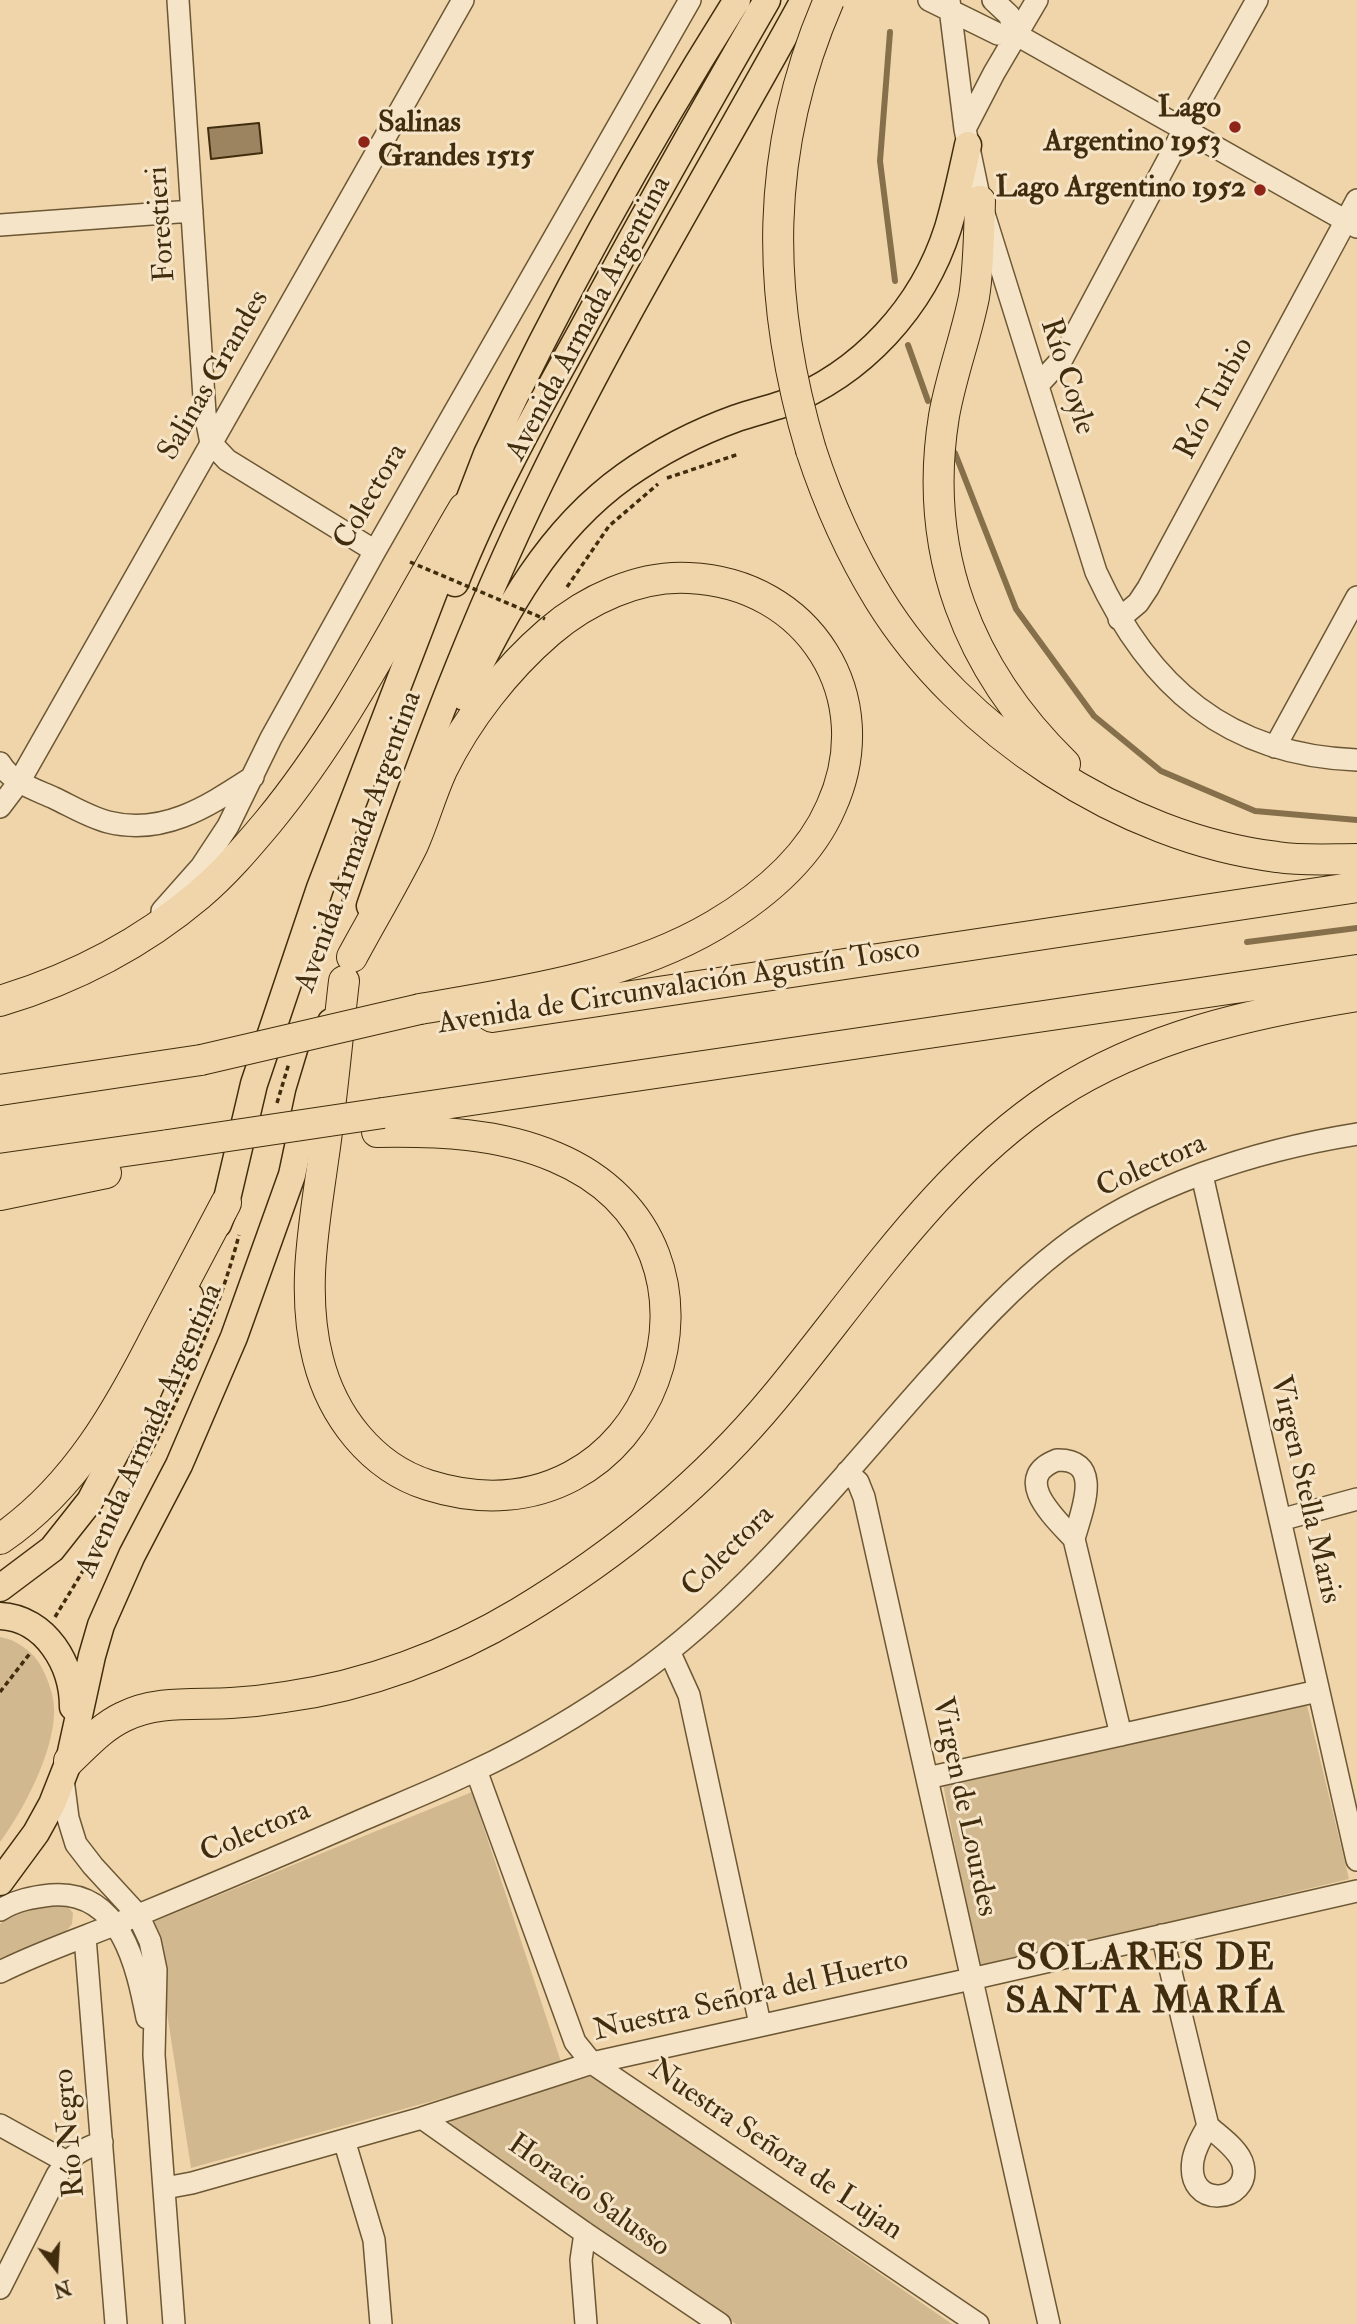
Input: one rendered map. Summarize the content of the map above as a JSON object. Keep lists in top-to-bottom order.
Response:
{
  "streets": {
    "highway": ["Avenida de Circunvalación Agustín Tosco"],
    "main road": ["Avenida Armada Argentina"],
    "street": [
      "Forestieri",
      "Salinas Grandes",
      "Río Coyle",
      "Río Turbio",
      "Colectora",
      "Virgen Stella Maris",
      "Virgen de Lourdes",
      "Nuestra Señora del Huerto",
      "Río Negro",
      "Nuestra Señora de Lujan",
      "Horacio Salusso"
    ]
  },
  "crossings": [
    ["Forestieri", "Salinas Grandes"],
    ["Río Coyle", "Río Turbio"],
    ["Colectora", "Virgen Stella Maris"],
    ["Colectora", "Virgen de Lourdes"],
    ["Colectora", "Río Negro"],
    ["Colectora", "Nuestra Señora de Lujan"],
    ["Virgen de Lourdes", "Nuestra Señora del Huerto"],
    ["Nuestra Señora del Huerto", "Nuestra Señora de Lujan"],
    ["Nuestra Señora del Huerto", "Horacio Salusso"]
  ],
  "districts": ["SOLARES DE SANTA MARÍA"],
  "places": ["Lago Argentino 1953", "Salinas Grandes 1515", "Lago Argentino 1952"],
  "north": "bottom"
}
